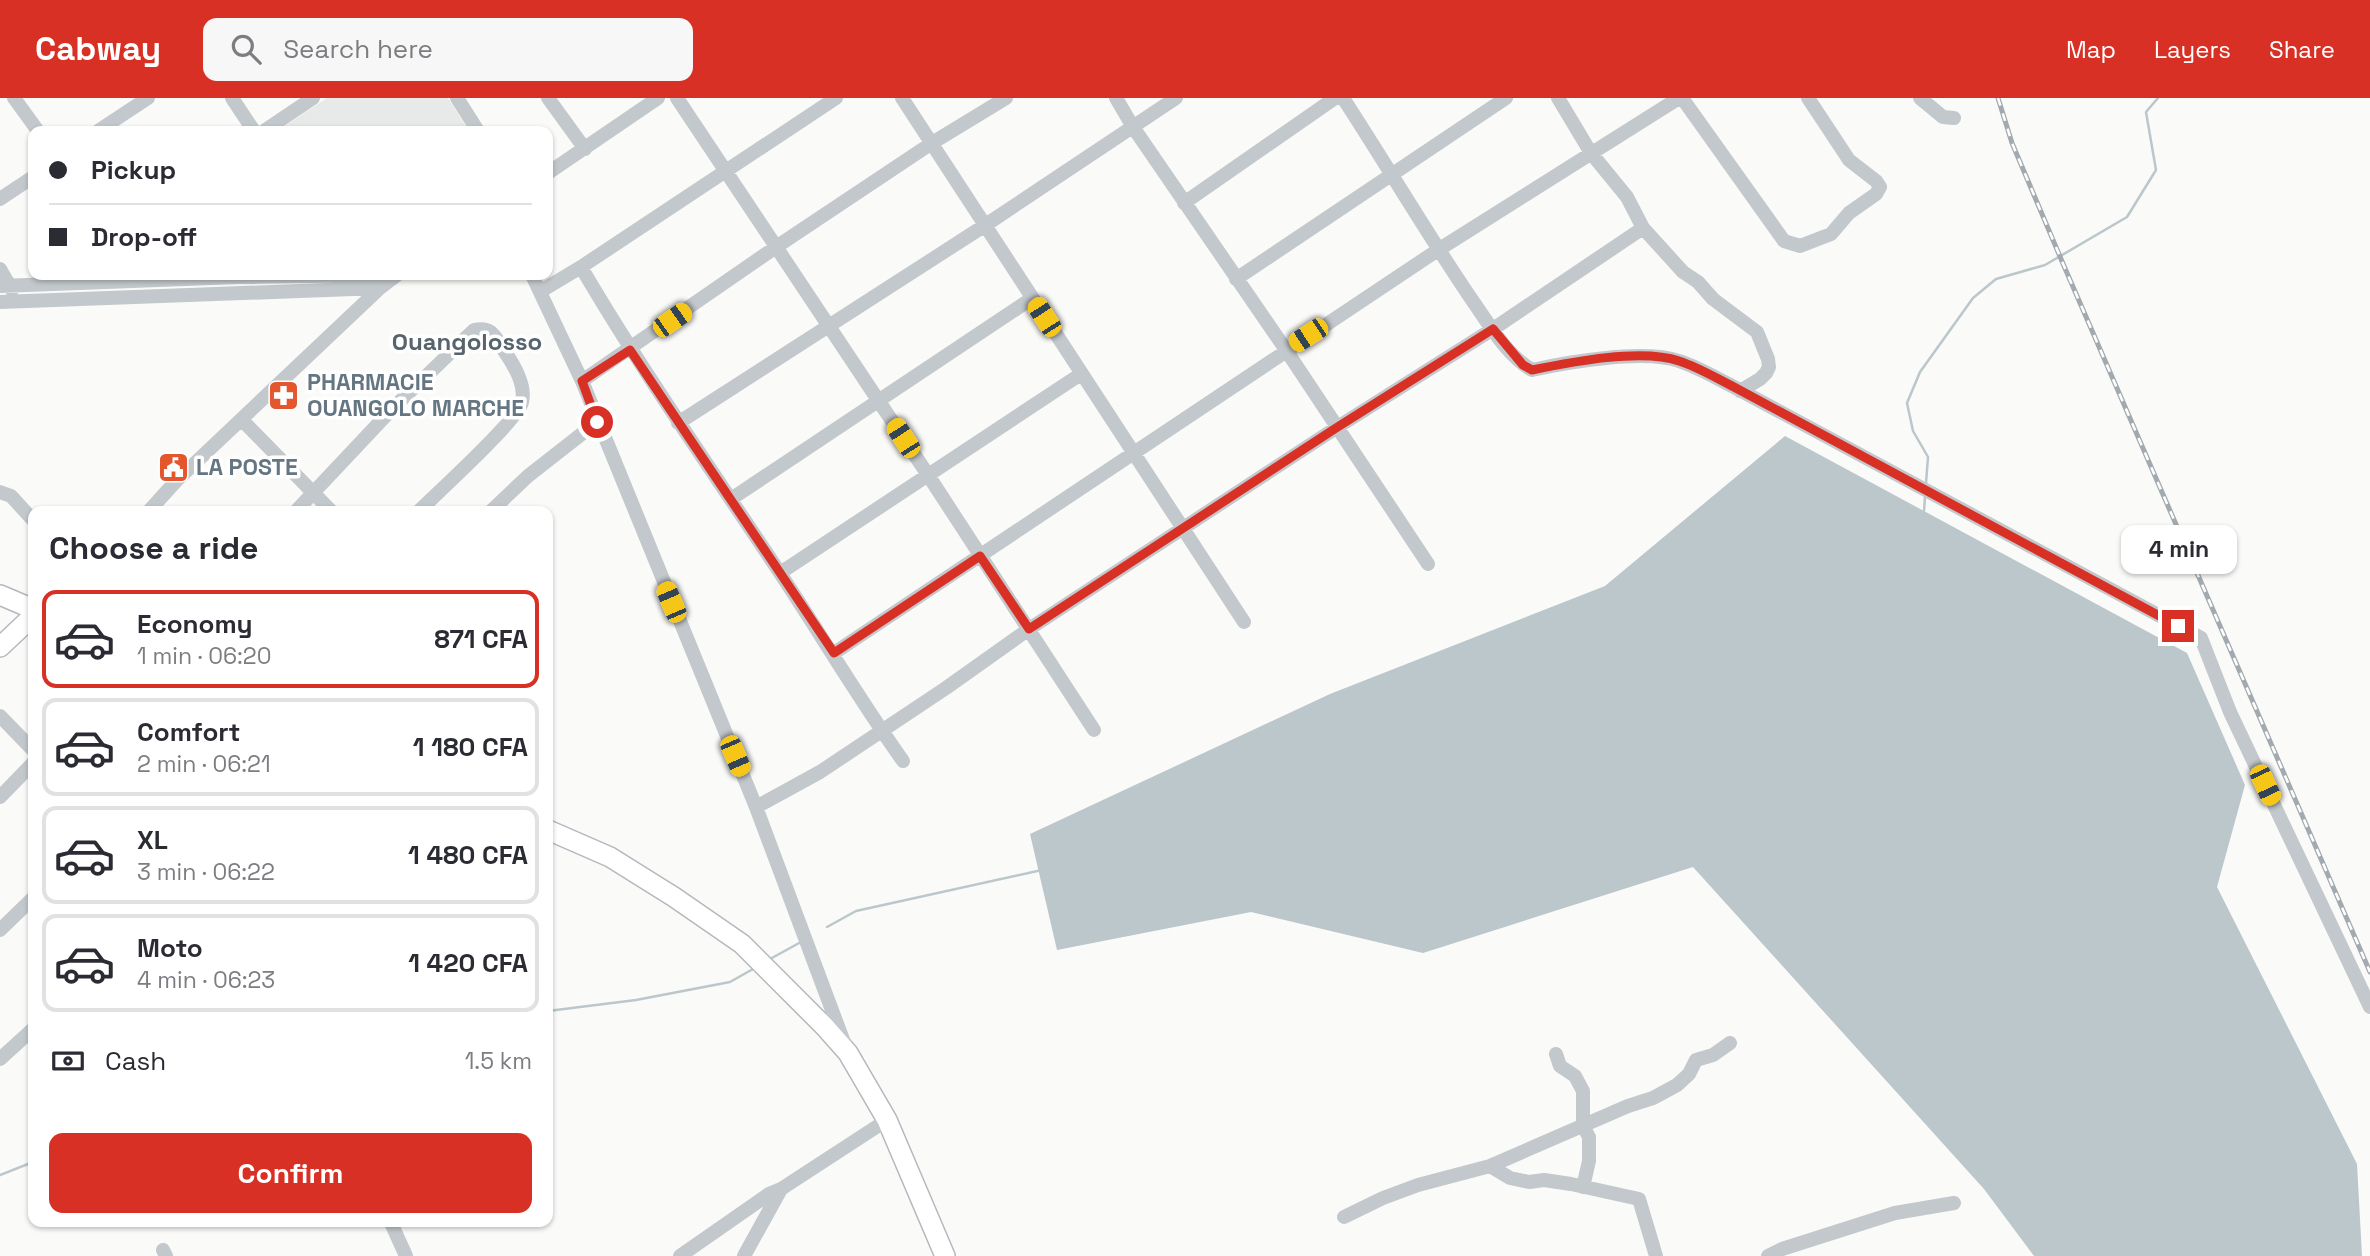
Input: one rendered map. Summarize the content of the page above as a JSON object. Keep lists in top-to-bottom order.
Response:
{
  "districts": ["Ouangolosso"],
  "places": {
    "pharmacy": ["PHARMACIE OUANGOLO MARCHE"],
    "public building": ["LA POSTE"]
  },
  "page": {
    "header": "Cabway",
    "search": "Search here",
    "nav": ["Map", "Layers", "Share"],
    "banner": ["Pickup", "Drop-off"],
    "heading": "Choose a ride",
    "bubble": "4 min",
    "list": [
      {
        "name": "Economy",
        "note": "1 min · 06:20",
        "value": "871 CFA"
      },
      {
        "name": "Comfort",
        "note": "2 min · 06:21",
        "value": "1 180 CFA"
      },
      {
        "name": "XL",
        "note": "3 min · 06:22",
        "value": "1 480 CFA"
      },
      {
        "name": "Moto",
        "note": "4 min · 06:23",
        "value": "1 420 CFA"
      }
    ],
    "pay": ["Cash", "1.5 km"],
    "buttons": "Confirm"
  }
}
